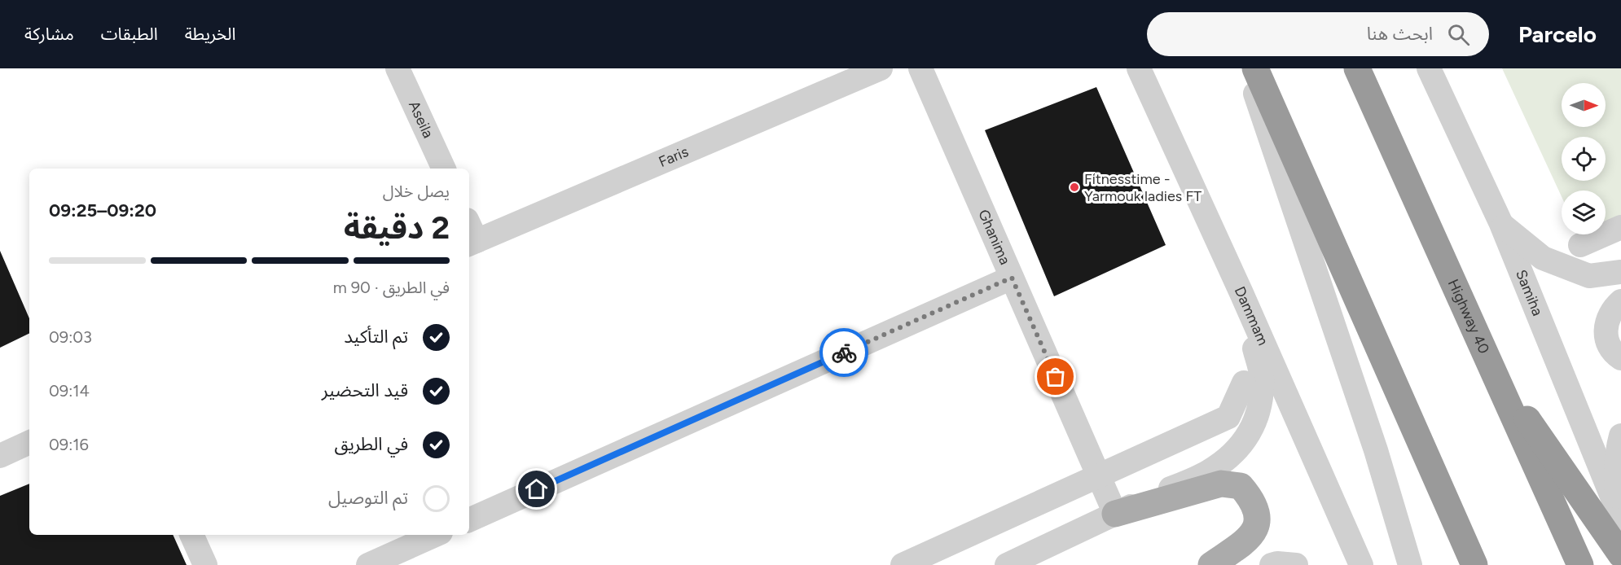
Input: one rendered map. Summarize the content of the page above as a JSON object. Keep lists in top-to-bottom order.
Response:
{
  "streets": {
    "highway": ["Highway 40"],
    "street": [
      "Aseila",
      "Faris",
      "Ghanima",
      "Samiha",
      "Dammam"
    ]
  },
  "places": ["Fitnesstime - Yarmouk ladies FT"],
  "north": "right",
  "page": {
    "header": "Parcelo",
    "search": "ابحث هنا",
    "nav": ["الخريطة", "الطبقات", "مشاركة"],
    "heading": ["2 دقيقة", "يصل خلال", "09:20–09:25"],
    "bar": "في الطريق · 90 m",
    "list": [
      ["تم التأكيد", "09:03"],
      ["قيد التحضير", "09:14"],
      ["في الطريق", "09:16"],
      "تم التوصيل"
    ]
  }
}
